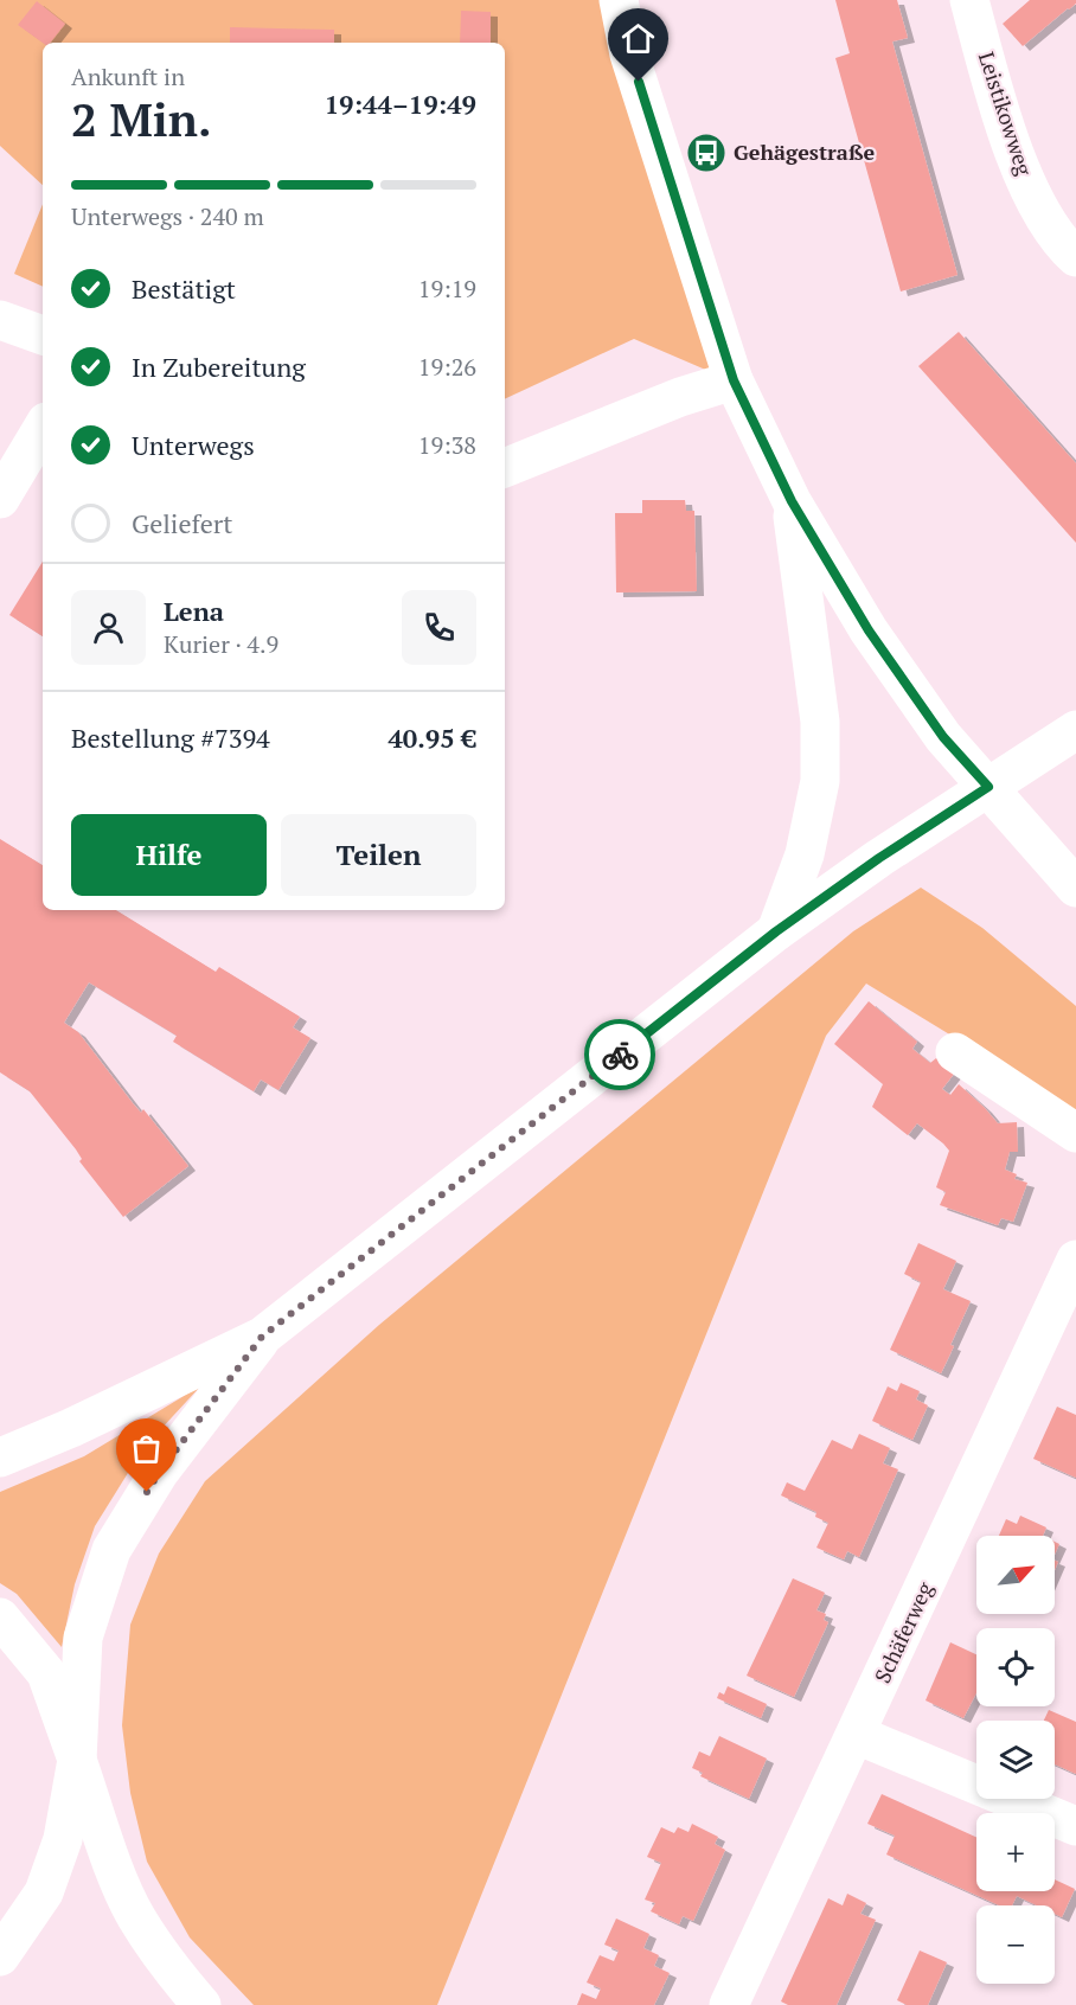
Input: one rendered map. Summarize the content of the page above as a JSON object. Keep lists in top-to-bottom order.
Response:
{
  "streets": {
    "main road": ["Leistikowweg", "Schäferweg"]
  },
  "places": {
    "bus stop": ["Gehägestraße"]
  },
  "north": "top right",
  "page": {
    "heading": ["2 Min.", "Ankunft in", "19:44–19:49"],
    "panel": [
      "Lena",
      "Kurier · 4.9",
      "Bestellung #7394",
      "40.95 €"
    ],
    "bar": "Unterwegs · 240 m",
    "list": [
      ["Bestätigt", "19:19"],
      ["In Zubereitung", "19:26"],
      ["Unterwegs", "19:38"],
      "Geliefert"
    ],
    "buttons": ["Hilfe", "Teilen"],
    "map_buttons": ["+", "−"]
  }
}
